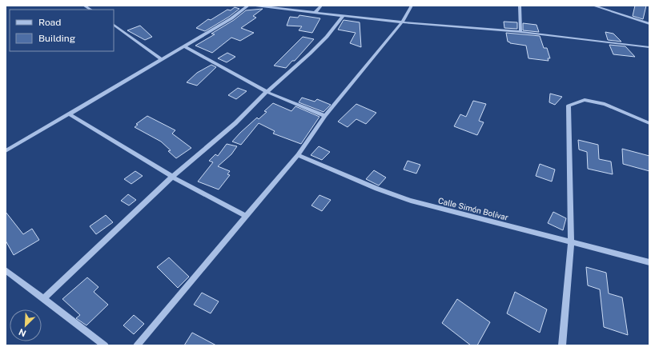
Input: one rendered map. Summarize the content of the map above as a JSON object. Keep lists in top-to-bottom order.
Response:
{
  "streets": {
    "street": ["Calle Simón Bolívar"]
  },
  "legend": ["Road", "Building"],
  "north": "bottom left"
}
